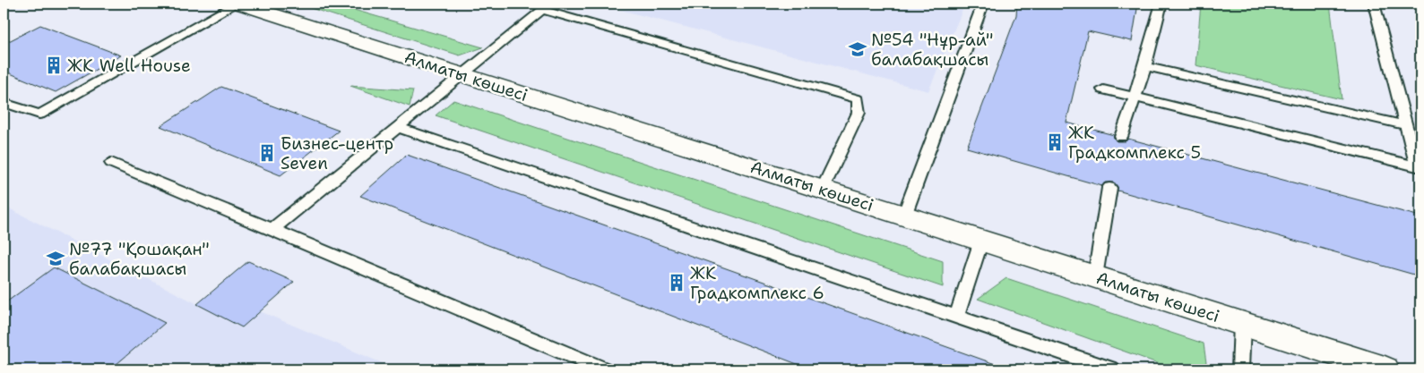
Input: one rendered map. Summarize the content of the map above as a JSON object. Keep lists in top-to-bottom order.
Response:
{
  "streets": {
    "street": ["Алматы көшесі"]
  },
  "places": {
    "school or university": ["№54 \"Нұр-ай\" балабақшасы", "№77 \"Қошақан\" балабақшасы"],
    "building": [
      "ЖК Well House",
      "ЖК Градкомплекс 5",
      "Бизнес-центр Seven",
      "ЖК Градкомплекс 6"
    ]
  }
}
